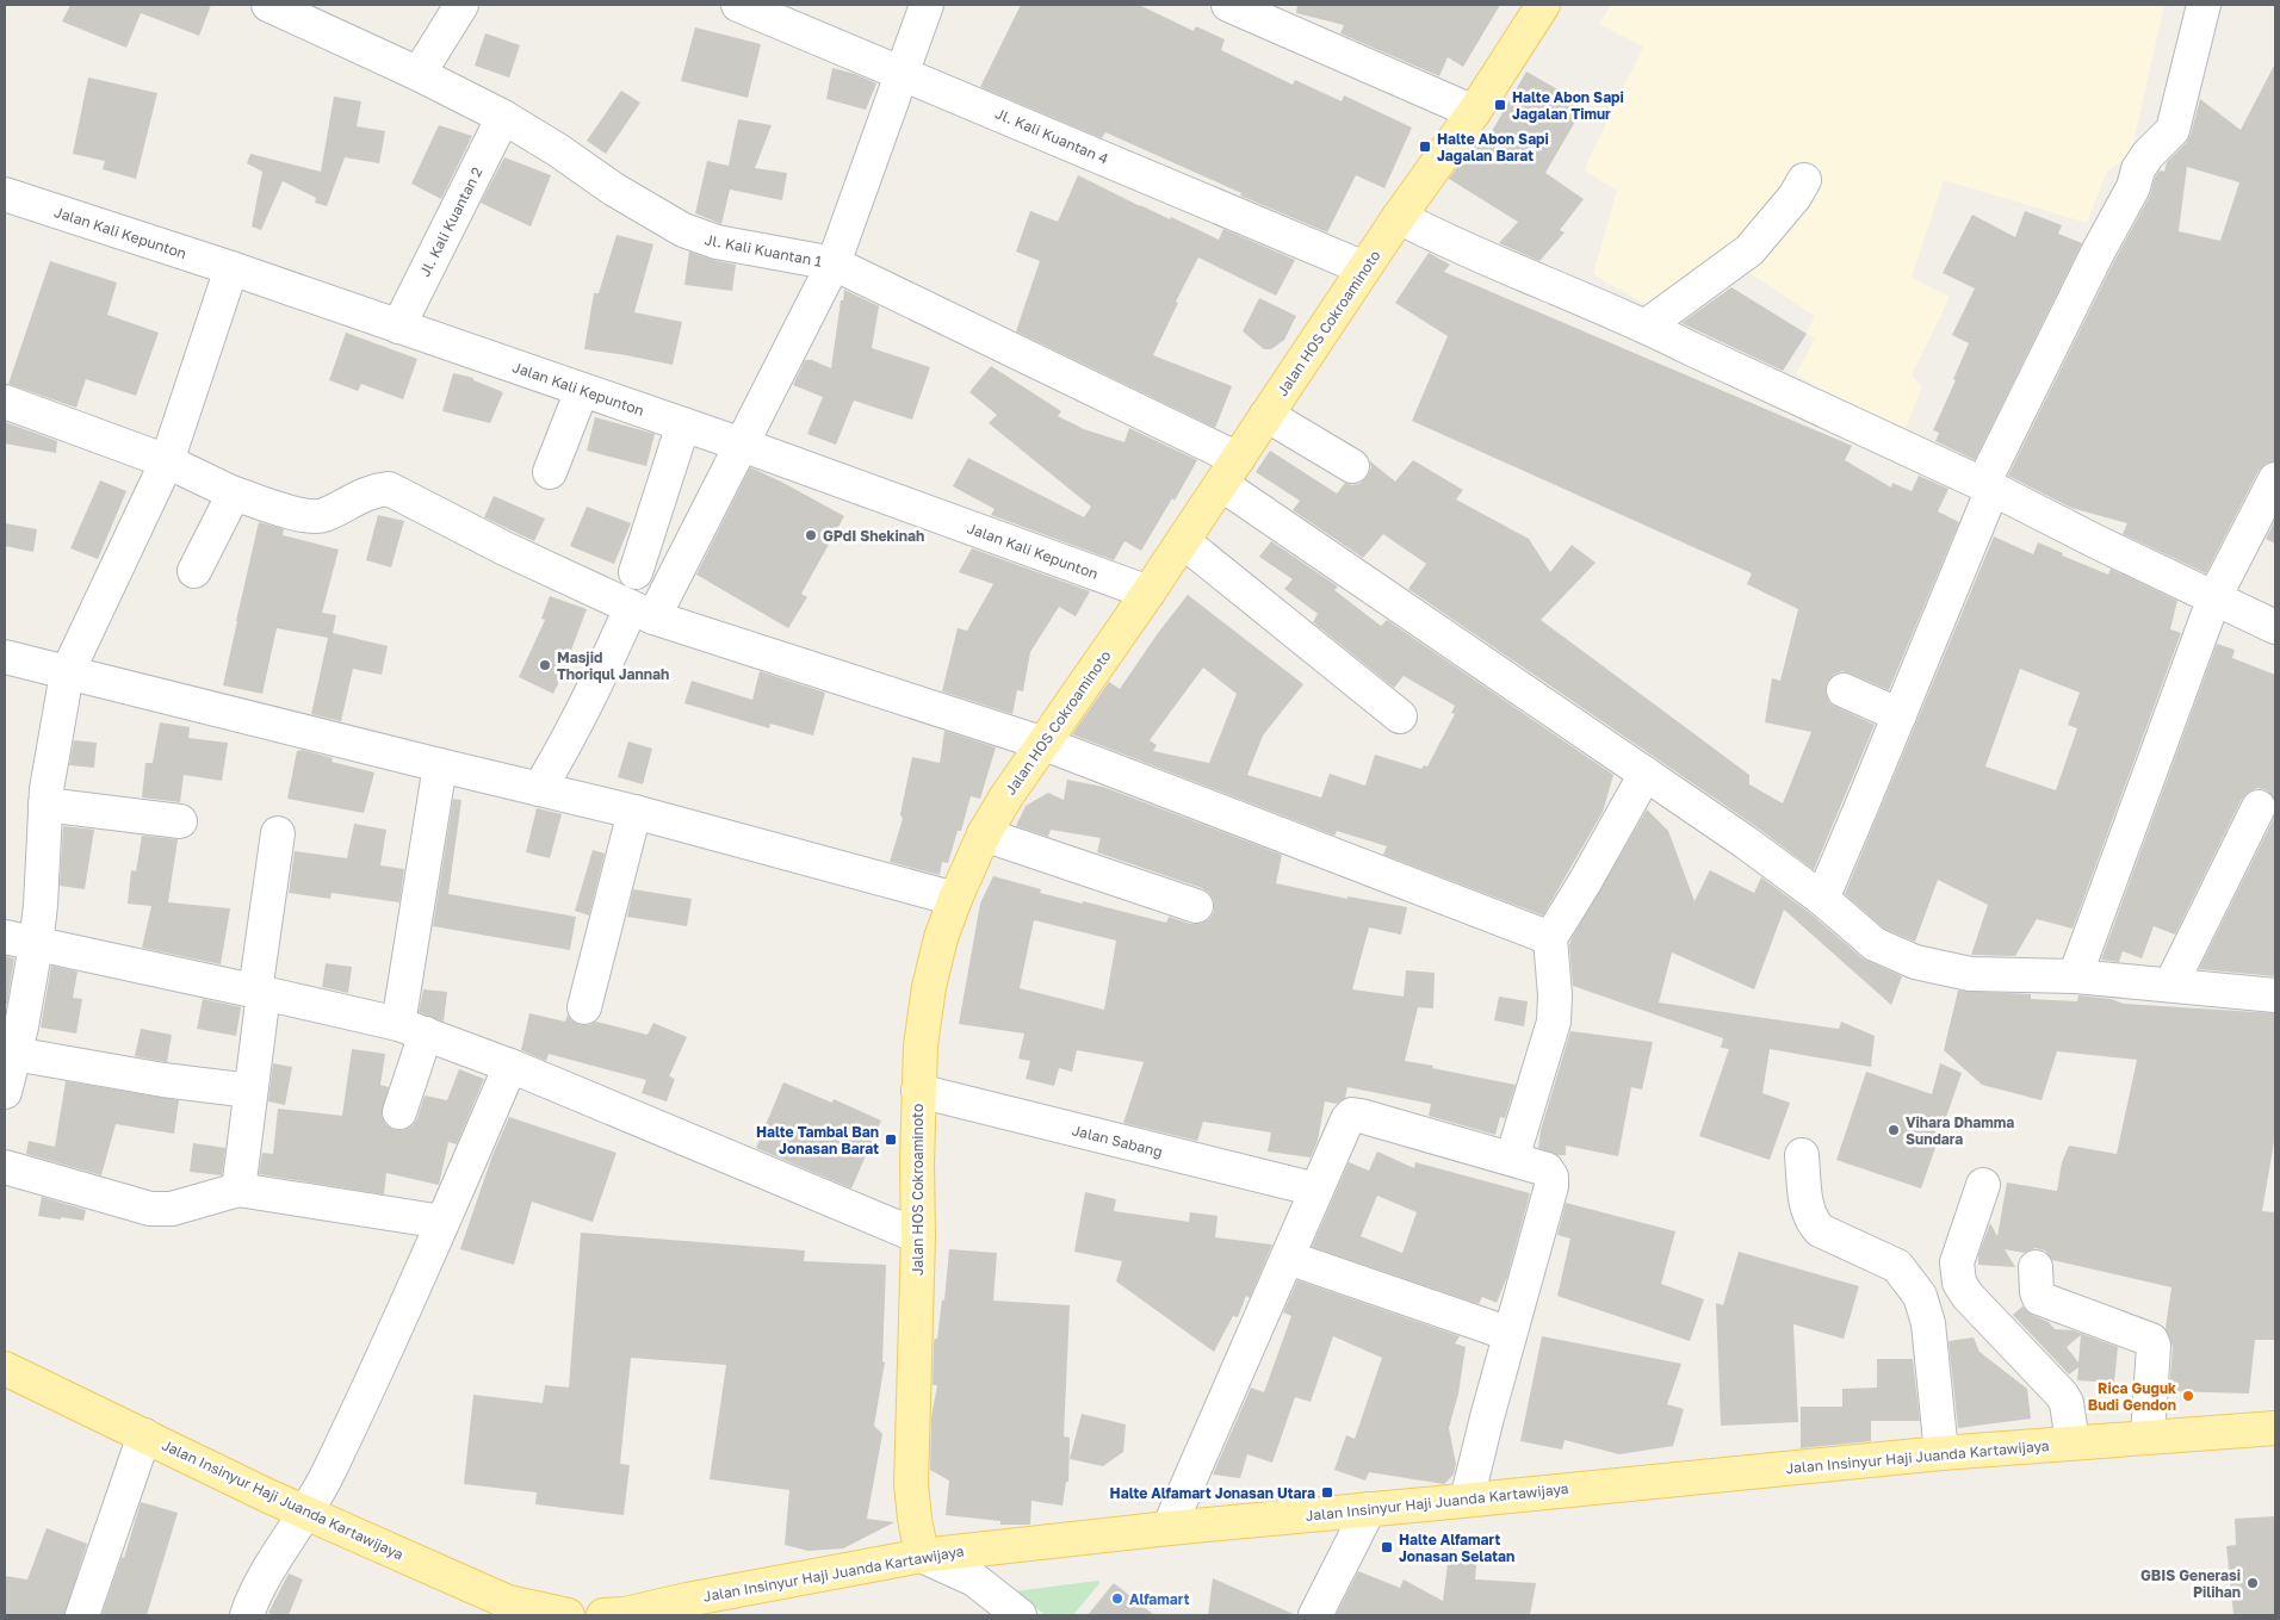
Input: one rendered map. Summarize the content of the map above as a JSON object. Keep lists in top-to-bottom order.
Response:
{
  "streets": {
    "main road": ["Jalan HOS Cokroaminoto", "Jalan Insinyur Haji Juanda Kartawijaya"],
    "street": [
      "Jl. Kali Kuantan 4",
      "Jl. Kali Kuantan 2",
      "Jalan Kali Kepunton",
      "Jl. Kali Kuantan 1",
      "Jalan Sabang"
    ]
  },
  "crossings": [
    ["Jl. Kali Kuantan 4", "Jalan HOS Cokroaminoto"],
    ["Jl. Kali Kuantan 2", "Jalan Kali Kepunton"],
    ["Jl. Kali Kuantan 2", "Jl. Kali Kuantan 1"],
    ["Jalan Kali Kepunton", "Jalan HOS Cokroaminoto"],
    ["Jl. Kali Kuantan 1", "Jalan HOS Cokroaminoto"],
    ["Jalan HOS Cokroaminoto", "Jalan Sabang"],
    ["Jalan HOS Cokroaminoto", "Jalan Insinyur Haji Juanda Kartawijaya"]
  ],
  "places": {
    "transit": [
      "Halte Abon Sapi Jagalan Timur",
      "Halte Abon Sapi Jagalan Barat",
      "Halte Tambal Ban Jonasan Barat",
      "Halte Alfamart Jonasan Utara",
      "Halte Alfamart Jonasan Selatan"
    ],
    "other": [
      "GPdI Shekinah",
      "Masjid Thoriqul Jannah",
      "Vihara Dhamma Sundara",
      "Rica Guguk Budi Gendon",
      "GBIS Generasi Pilihan",
      "Alfamart"
    ]
  }
}
